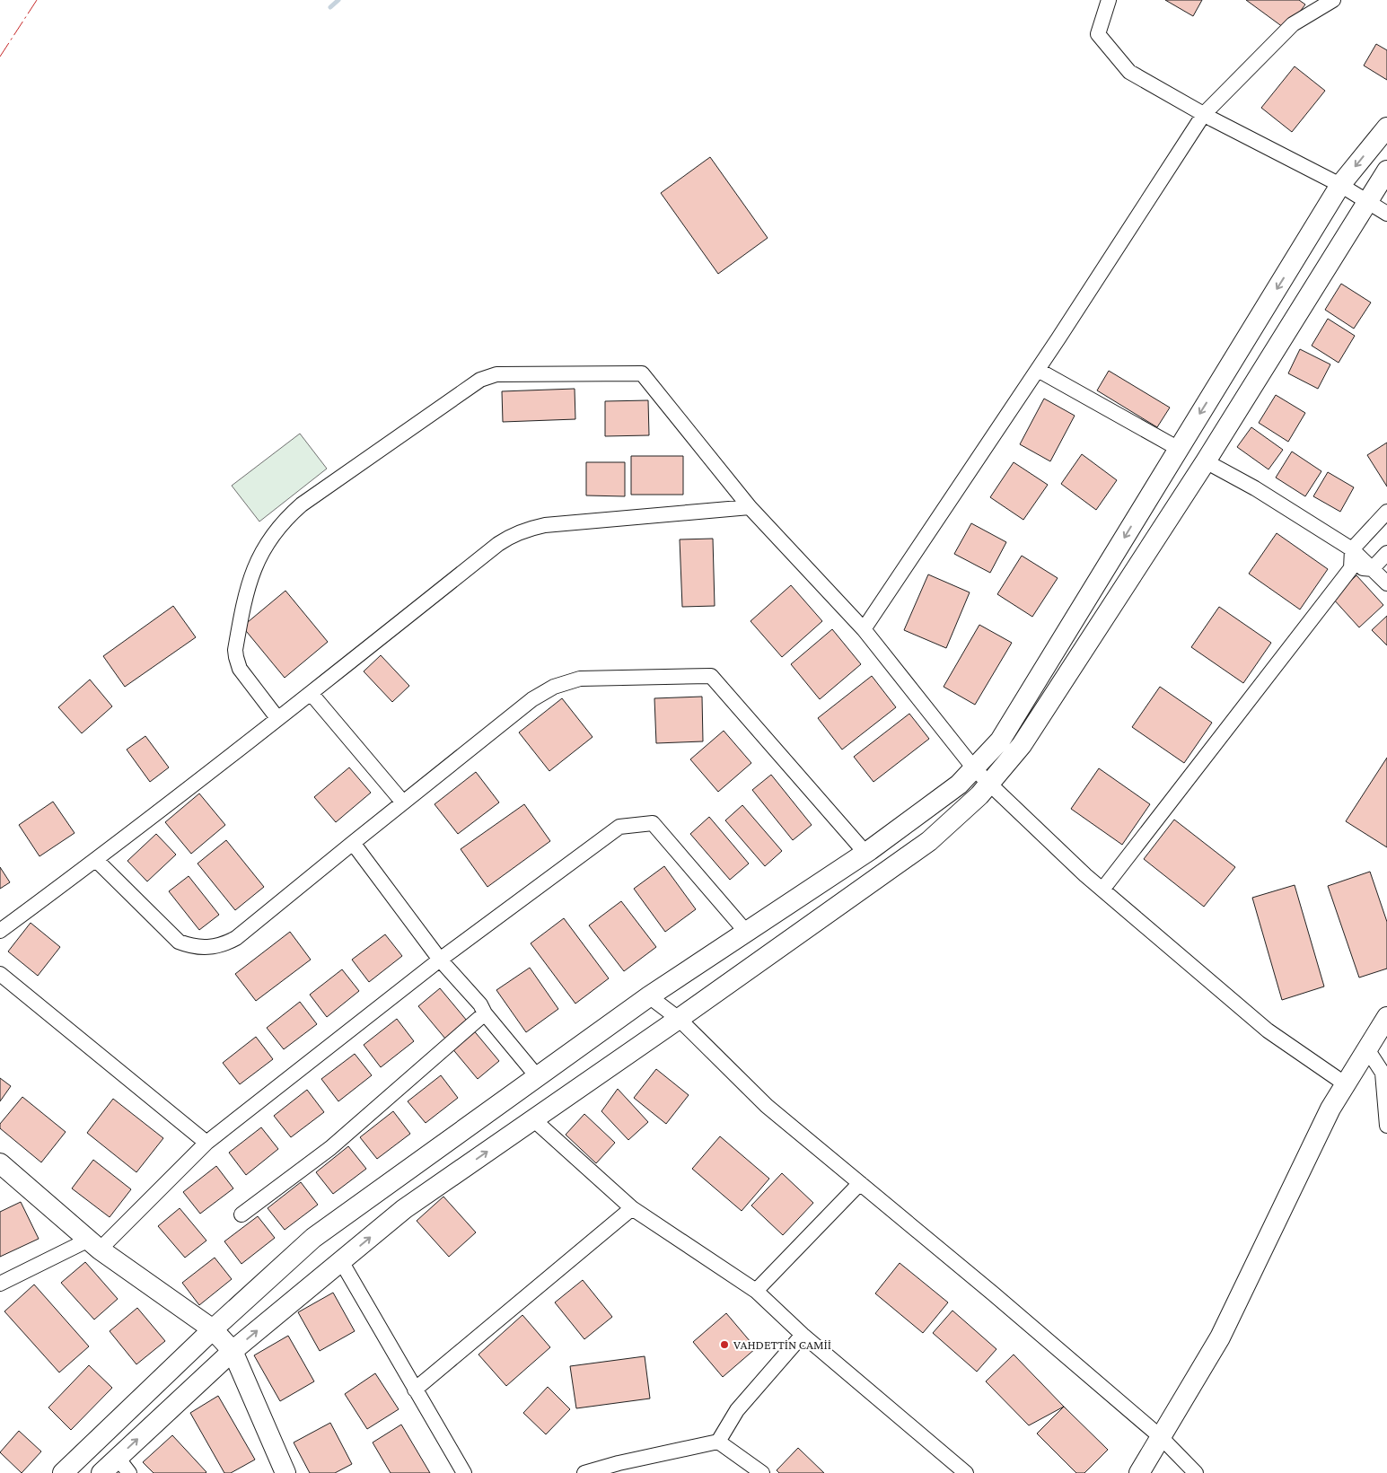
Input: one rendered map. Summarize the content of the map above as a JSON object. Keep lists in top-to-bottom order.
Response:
{
  "places": ["VAHDETTİN CAMİİ"]
}
